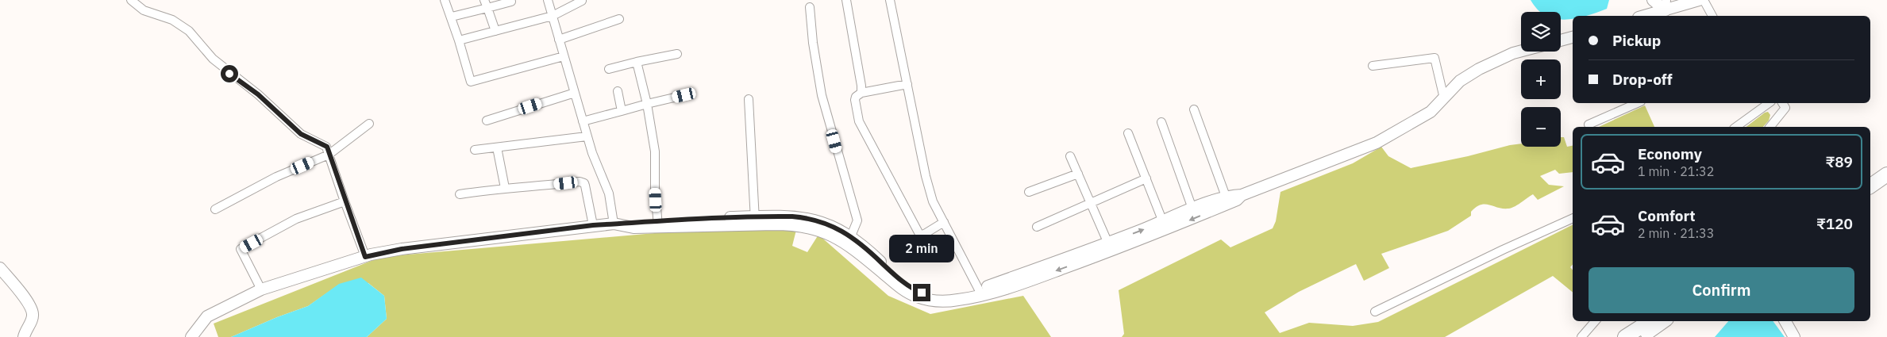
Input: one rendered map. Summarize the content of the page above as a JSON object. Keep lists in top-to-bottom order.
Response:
{
  "page": {
    "map_buttons": ["+", "−"],
    "banner": ["Pickup", "Drop-off"],
    "list": [
      {
        "name": "Economy",
        "note": "1 min · 21:32",
        "value": "₹89"
      },
      {
        "name": "Comfort",
        "note": "2 min · 21:33",
        "value": "₹120"
      }
    ],
    "bubble": "2 min",
    "buttons": "Confirm"
  }
}
